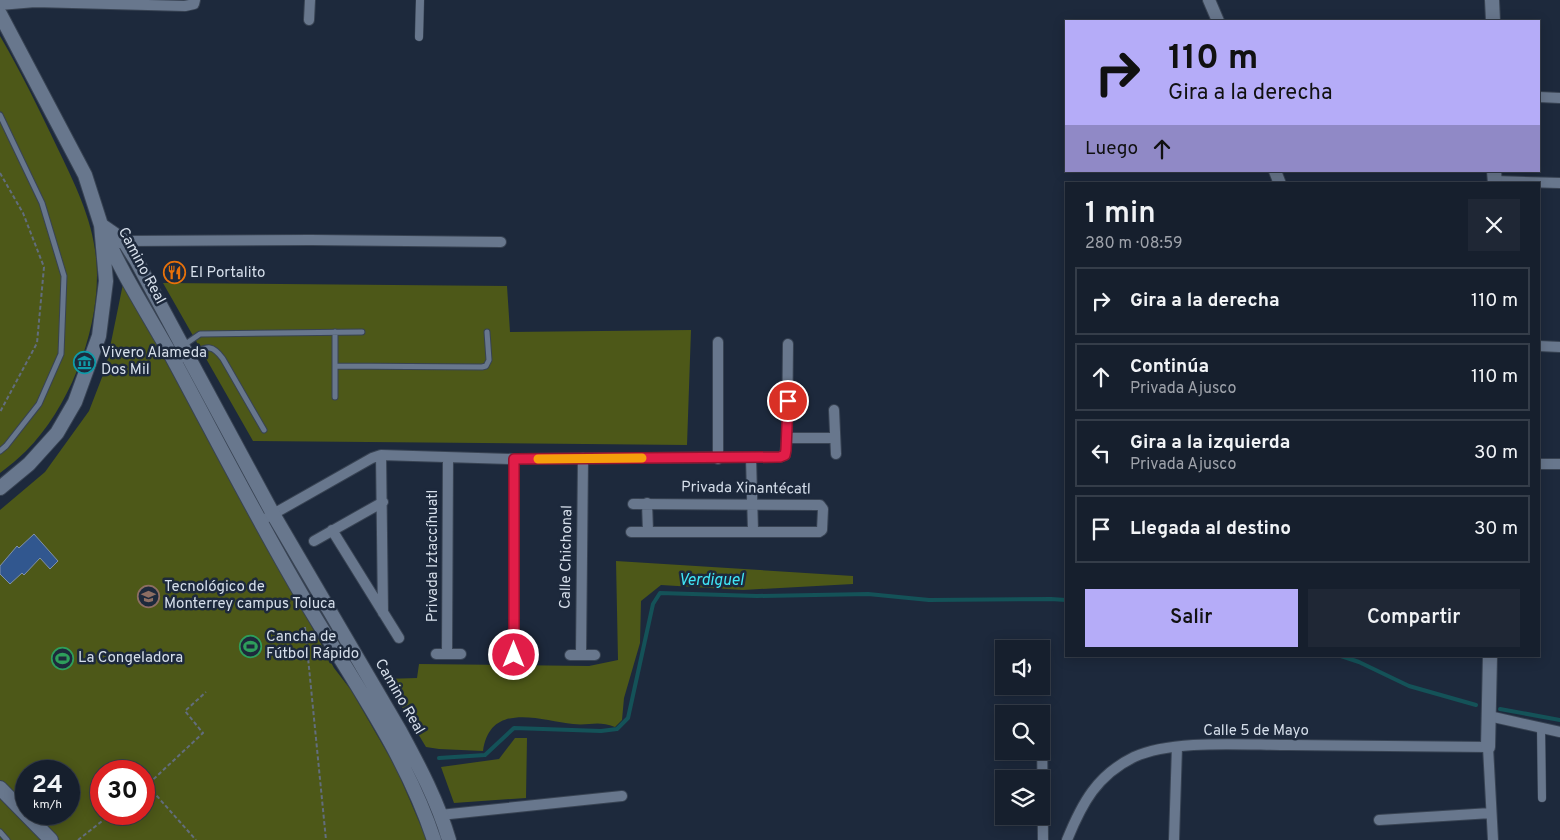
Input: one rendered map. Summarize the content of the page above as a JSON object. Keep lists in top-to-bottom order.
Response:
{
  "streets": {
    "main road": ["Camino Real"],
    "street": [
      "Privada Xinantécatl",
      "Privada Iztaccíhuatl",
      "Calle Chichonal",
      "Calle 5 de Mayo"
    ]
  },
  "water": ["Verdiguel"],
  "places": {
    "restaurant": ["El Portalito"],
    "museum": ["Vivero Alameda Dos Mil"],
    "school or university": ["Tecnológico de Monterrey campus Toluca"],
    "sports": ["Cancha de Fútbol Rápido", "La Congeladora"]
  },
  "page": {
    "turn": ["110 m", "Gira a la derecha"],
    "then": "Luego",
    "heading": ["1 min", "280 m · 08:59"],
    "list": [
      {
        "name": "Gira a la derecha",
        "value": "110 m"
      },
      {
        "name": "Continúa",
        "note": "Privada Ajusco",
        "value": "110 m"
      },
      {
        "name": "Gira a la izquierda",
        "note": "Privada Ajusco",
        "value": "30 m"
      },
      {
        "name": "Llegada al destino",
        "value": "30 m"
      }
    ],
    "buttons": ["Salir", "Compartir"],
    "speed": "24 km/h",
    "limit": "30"
  }
}
